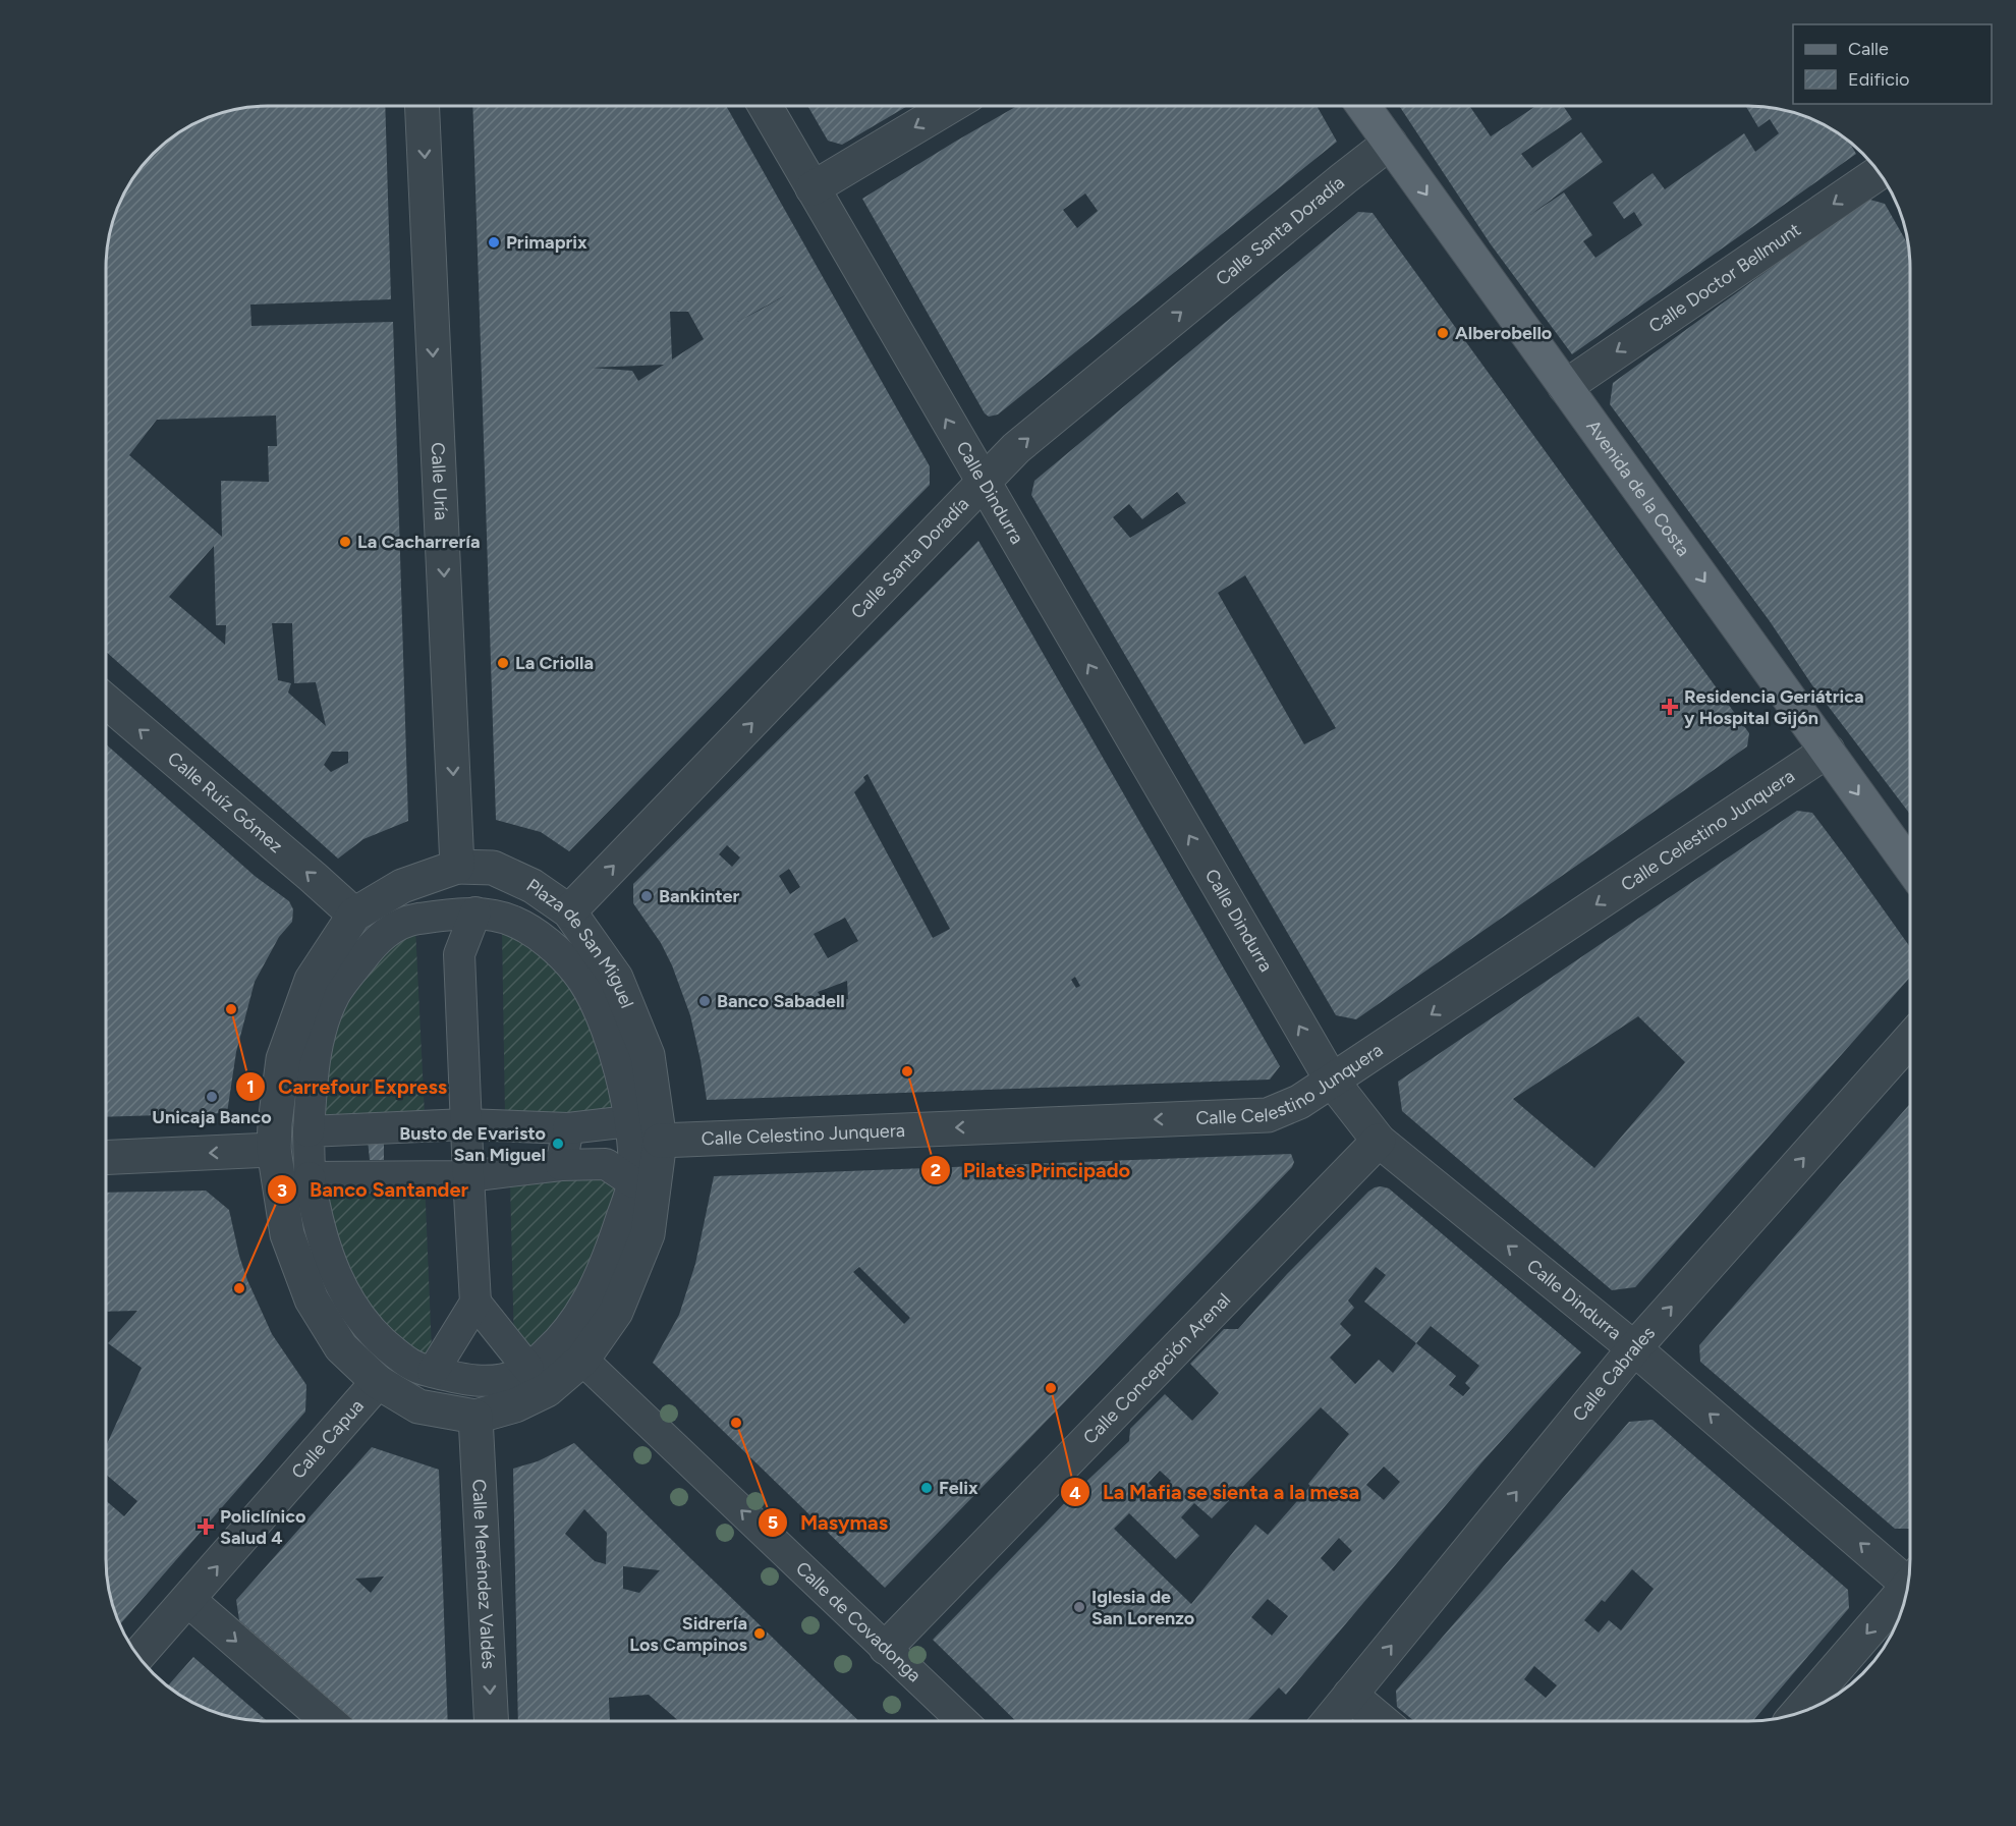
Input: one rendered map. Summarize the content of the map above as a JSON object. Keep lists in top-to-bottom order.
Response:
{
  "streets": {
    "main road": ["Avenida de la Costa"],
    "street": [
      "Calle Santa Doradía",
      "Calle Doctor Bellmunt",
      "Calle Uría",
      "Calle Dindurra",
      "Calle Ruíz Gómez",
      "Calle Celestino Junquera",
      "Plaza de San Miguel",
      "Calle Concepción Arenal",
      "Calle Cabrales",
      "Calle Capua",
      "Calle Menéndez Valdés",
      "Calle de Covadonga"
    ]
  },
  "crossings": [
    ["Calle Santa Doradía", "Avenida de la Costa"],
    ["Calle Santa Doradía", "Calle Dindurra"],
    ["Calle Santa Doradía", "Plaza de San Miguel"],
    ["Calle Doctor Bellmunt", "Avenida de la Costa"],
    ["Calle Uría", "Plaza de San Miguel"],
    ["Avenida de la Costa", "Calle Celestino Junquera"],
    ["Calle Dindurra", "Calle Celestino Junquera"],
    ["Calle Dindurra", "Calle Concepción Arenal"],
    ["Calle Dindurra", "Calle Cabrales"],
    ["Calle Ruíz Gómez", "Plaza de San Miguel"],
    ["Calle Celestino Junquera", "Plaza de San Miguel"],
    ["Plaza de San Miguel", "Calle Capua"],
    ["Plaza de San Miguel", "Calle Menéndez Valdés"],
    ["Plaza de San Miguel", "Calle de Covadonga"],
    ["Calle Concepción Arenal", "Calle de Covadonga"]
  ],
  "one_way": [
    "Calle Santa Doradía",
    "Calle Doctor Bellmunt",
    "Calle Uría",
    "Avenida de la Costa",
    "Calle Dindurra",
    "Calle Ruíz Gómez",
    "Calle Celestino Junquera",
    "Calle Cabrales",
    "Calle Capua",
    "Calle Menéndez Valdés",
    "Calle de Covadonga"
  ],
  "places": {
    "other": [
      "Primaprix",
      "Alberobello",
      "La Cacharrería",
      "La Criolla",
      "Bankinter",
      "Banco Sabadell",
      "Carrefour Express",
      "Pilates Principado",
      "Unicaja Banco",
      "Busto de Evaristo San Miguel",
      "Banco Santander",
      "La Mafia se sienta a la mesa",
      "Masymas",
      "Felix",
      "Iglesia de San Lorenzo",
      "Sidrería Los Campinos"
    ],
    "health": ["Residencia Geriátrica y Hospital Gijón", "Policlínico Salud 4"]
  },
  "legend": ["Calle", "Edificio"]
}
